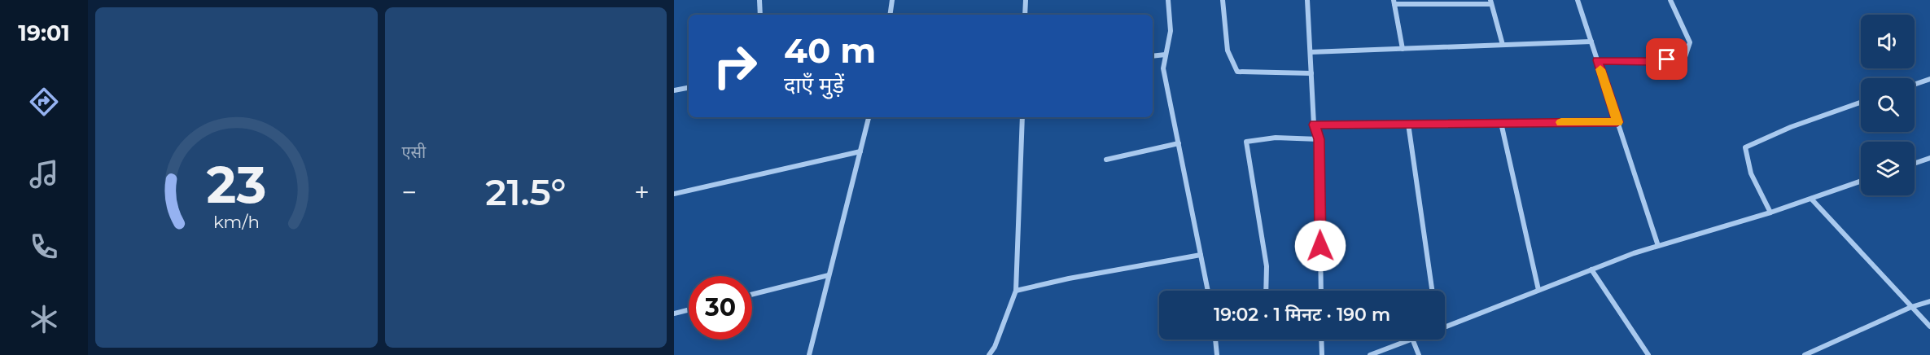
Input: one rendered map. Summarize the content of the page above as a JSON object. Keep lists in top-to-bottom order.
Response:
{
  "page": {
    "tabs": "19:01",
    "tile": "एसी",
    "turn": ["40 m", "दाएँ मुड़ें"],
    "heat": ["−", "21.5°", "+"],
    "limit": "30",
    "trip": "19:02 · 1 मिनट · 190 m",
    "gauge": ["23", "km/h"]
  }
}
